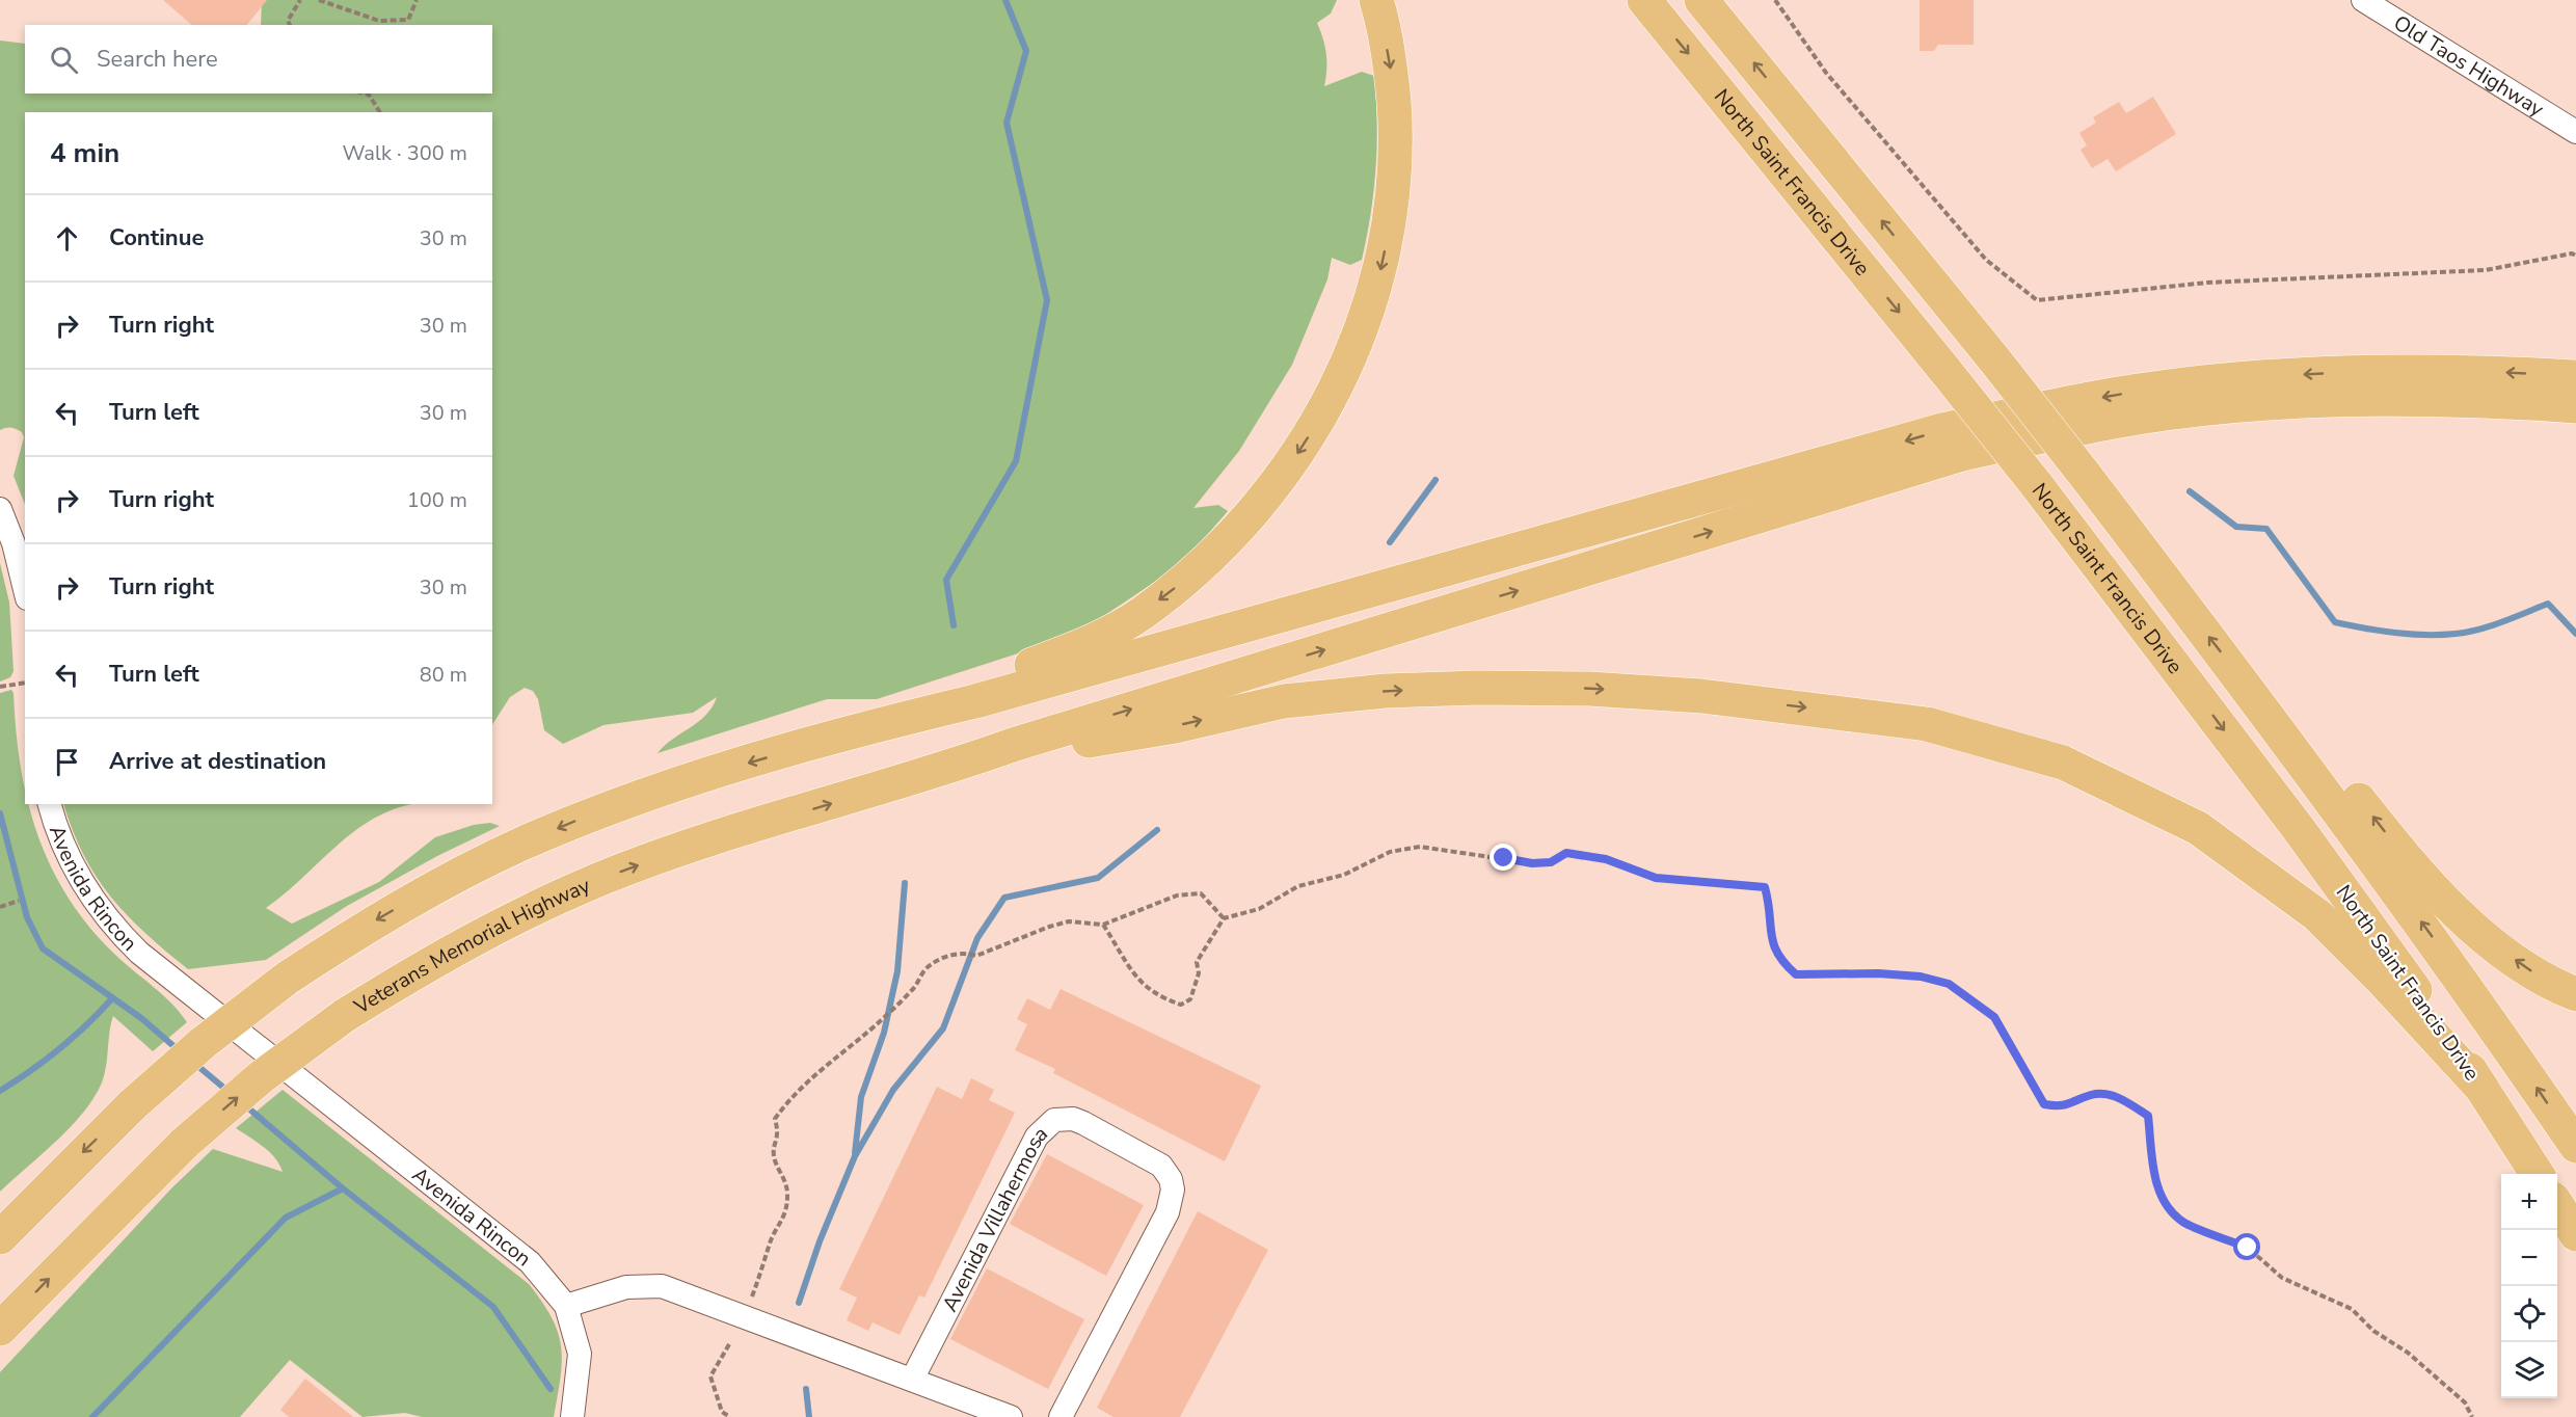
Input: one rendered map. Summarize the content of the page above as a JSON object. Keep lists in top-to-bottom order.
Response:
{
  "streets": {
    "highway": ["North Saint Francis Drive", "Veterans Memorial Highway"],
    "street": ["Old Taos Highway", "Avenida Rincon", "Avenida Villahermosa"]
  },
  "page": {
    "search": "Search here",
    "heading": ["4 min", "Walk · 300 m"],
    "list": [
      ["Continue", "30 m"],
      ["Turn right", "30 m"],
      ["Turn left", "30 m"],
      ["Turn right", "100 m"],
      ["Turn right", "30 m"],
      ["Turn left", "80 m"],
      "Arrive at destination"
    ],
    "map_buttons": ["+", "−"]
  }
}
